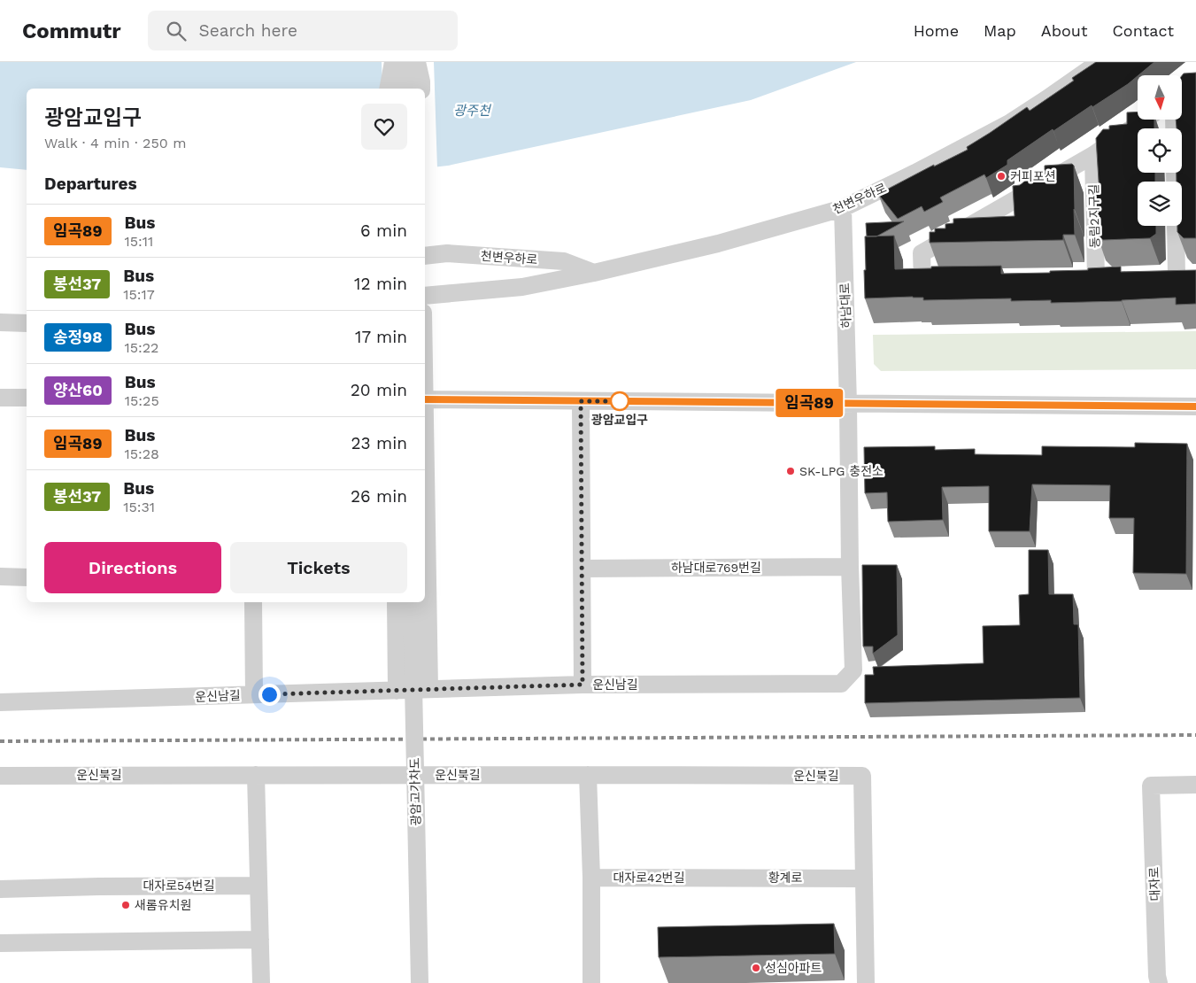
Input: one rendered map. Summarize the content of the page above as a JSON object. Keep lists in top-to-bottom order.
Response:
{
  "streets": {
    "street": [
      "천변우하로",
      "동림2지구길",
      "하남대로",
      "하남대로769번길",
      "운신남길",
      "운신북길",
      "광암고가차도",
      "대자로42번길",
      "황계로",
      "대자로",
      "대자로54번길"
    ]
  },
  "crossings": [
    ["천변우하로", "하남대로"],
    ["하남대로", "운신남길"],
    ["하남대로769번길", "운신남길"],
    ["운신북길", "황계로"],
    ["대자로42번길", "황계로"]
  ],
  "water": ["광주천"],
  "places": [
    "커피포션",
    "광암교입구",
    "SK-LPG 충전소",
    "새롬유치원",
    "성심아파트"
  ],
  "lines": ["bus line 임곡89"],
  "north": "bottom",
  "page": {
    "header": "Commutr",
    "search": "Search here",
    "nav": [
      "Home",
      "Map",
      "About",
      "Contact"
    ],
    "on_map": "임곡89",
    "heading": [
      ["광암교입구", "Walk · 4 min · 250 m"],
      "Departures"
    ],
    "list": [
      {
        "mark": "임곡89",
        "name": "Bus",
        "note": "15:11",
        "value": "6 min"
      },
      {
        "mark": "봉선37",
        "name": "Bus",
        "note": "15:17",
        "value": "12 min"
      },
      {
        "mark": "송정98",
        "name": "Bus",
        "note": "15:22",
        "value": "17 min"
      },
      {
        "mark": "양산60",
        "name": "Bus",
        "note": "15:25",
        "value": "20 min"
      },
      {
        "mark": "임곡89",
        "name": "Bus",
        "note": "15:28",
        "value": "23 min"
      },
      {
        "mark": "봉선37",
        "name": "Bus",
        "note": "15:31",
        "value": "26 min"
      }
    ],
    "buttons": ["Directions", "Tickets"]
  }
}
